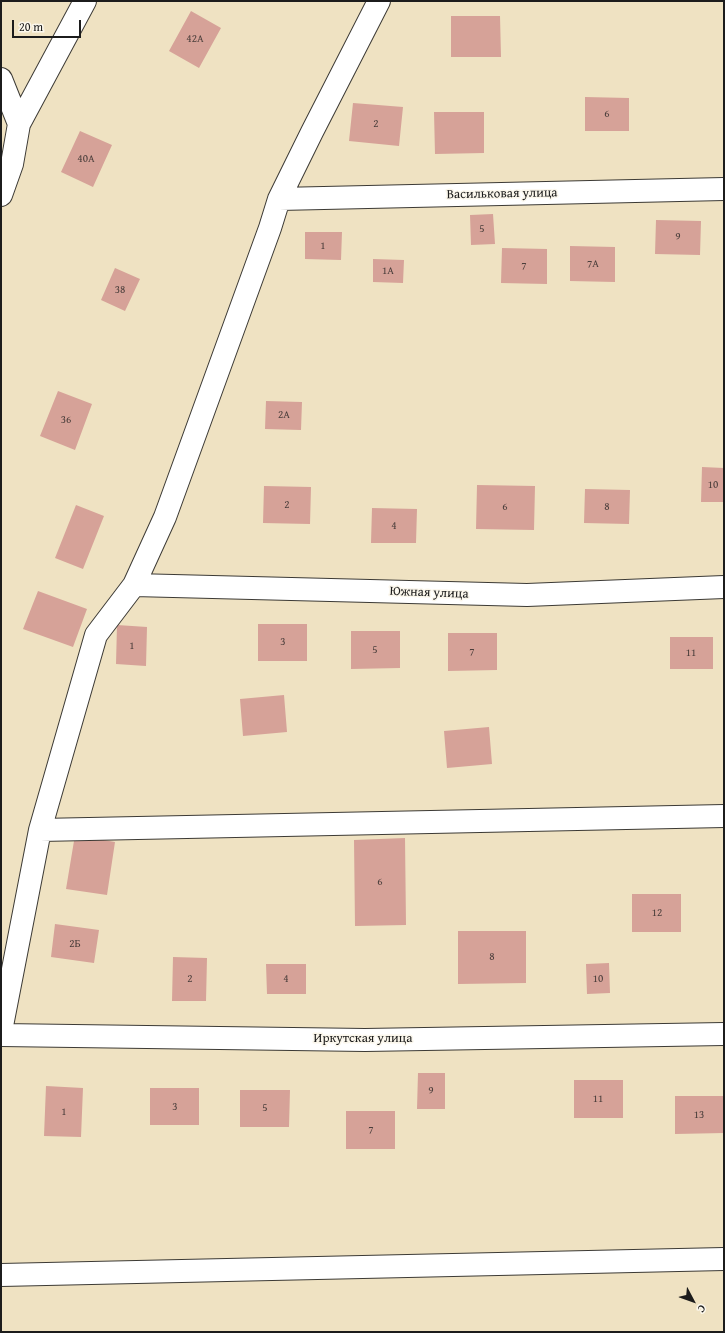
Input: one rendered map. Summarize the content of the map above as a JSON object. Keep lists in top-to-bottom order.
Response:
{
  "streets": {
    "street": ["Васильковая улица", "Южная улица", "Иркутская улица"]
  },
  "house_numbers": [
    "42А",
    "6",
    "2",
    "40А",
    "5",
    "9",
    "1",
    "7А",
    "7",
    "1А",
    "38",
    "2А",
    "36",
    "10",
    "2",
    "6",
    "8",
    "4",
    "3",
    "1",
    "5",
    "7",
    "11",
    "6",
    "12",
    "2Б",
    "8",
    "2",
    "4",
    "10",
    "9",
    "11",
    "3",
    "5",
    "1",
    "13",
    "7"
  ],
  "scale_bar": "20 m",
  "north": "bottom right"
}
